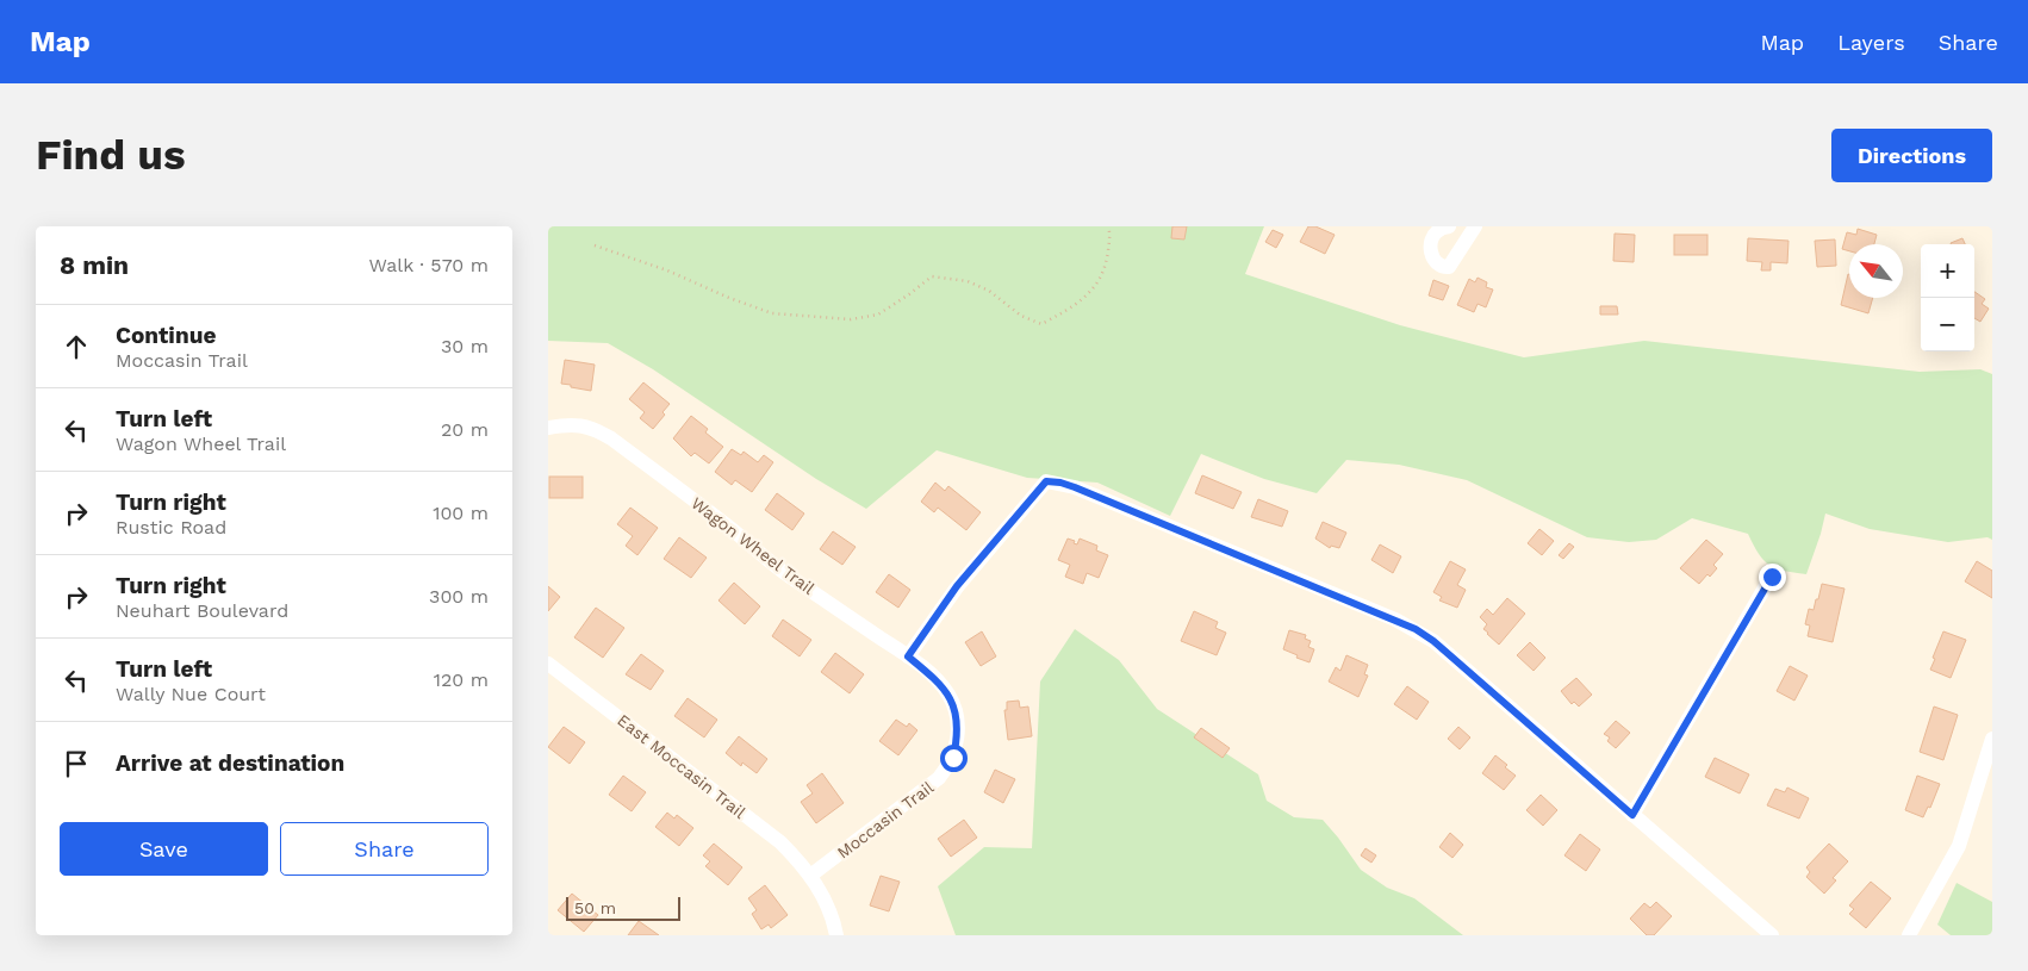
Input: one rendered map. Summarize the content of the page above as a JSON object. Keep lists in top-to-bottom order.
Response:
{
  "streets": {
    "street": ["Wagon Wheel Trail", "East Moccasin Trail", "Moccasin Trail"]
  },
  "crossings": [
    ["Wagon Wheel Trail", "Moccasin Trail"],
    ["East Moccasin Trail", "Moccasin Trail"]
  ],
  "scale_bar": "50 m",
  "north": "top left",
  "page": {
    "header": "Map",
    "nav": ["Map", "Layers", "Share"],
    "buttons": [
      "Directions",
      ["Save", "Share"]
    ],
    "title": "Find us",
    "heading": ["8 min", "Walk · 570 m"],
    "map_buttons": ["+", "−"],
    "list": [
      ["Continue", "Moccasin Trail", "30 m"],
      ["Turn left", "Wagon Wheel Trail", "20 m"],
      ["Turn right", "Rustic Road", "100 m"],
      ["Turn right", "Neuhart Boulevard", "300 m"],
      ["Turn left", "Wally Nue Court", "120 m"],
      "Arrive at destination"
    ],
    "scale": "50 m"
  }
}
